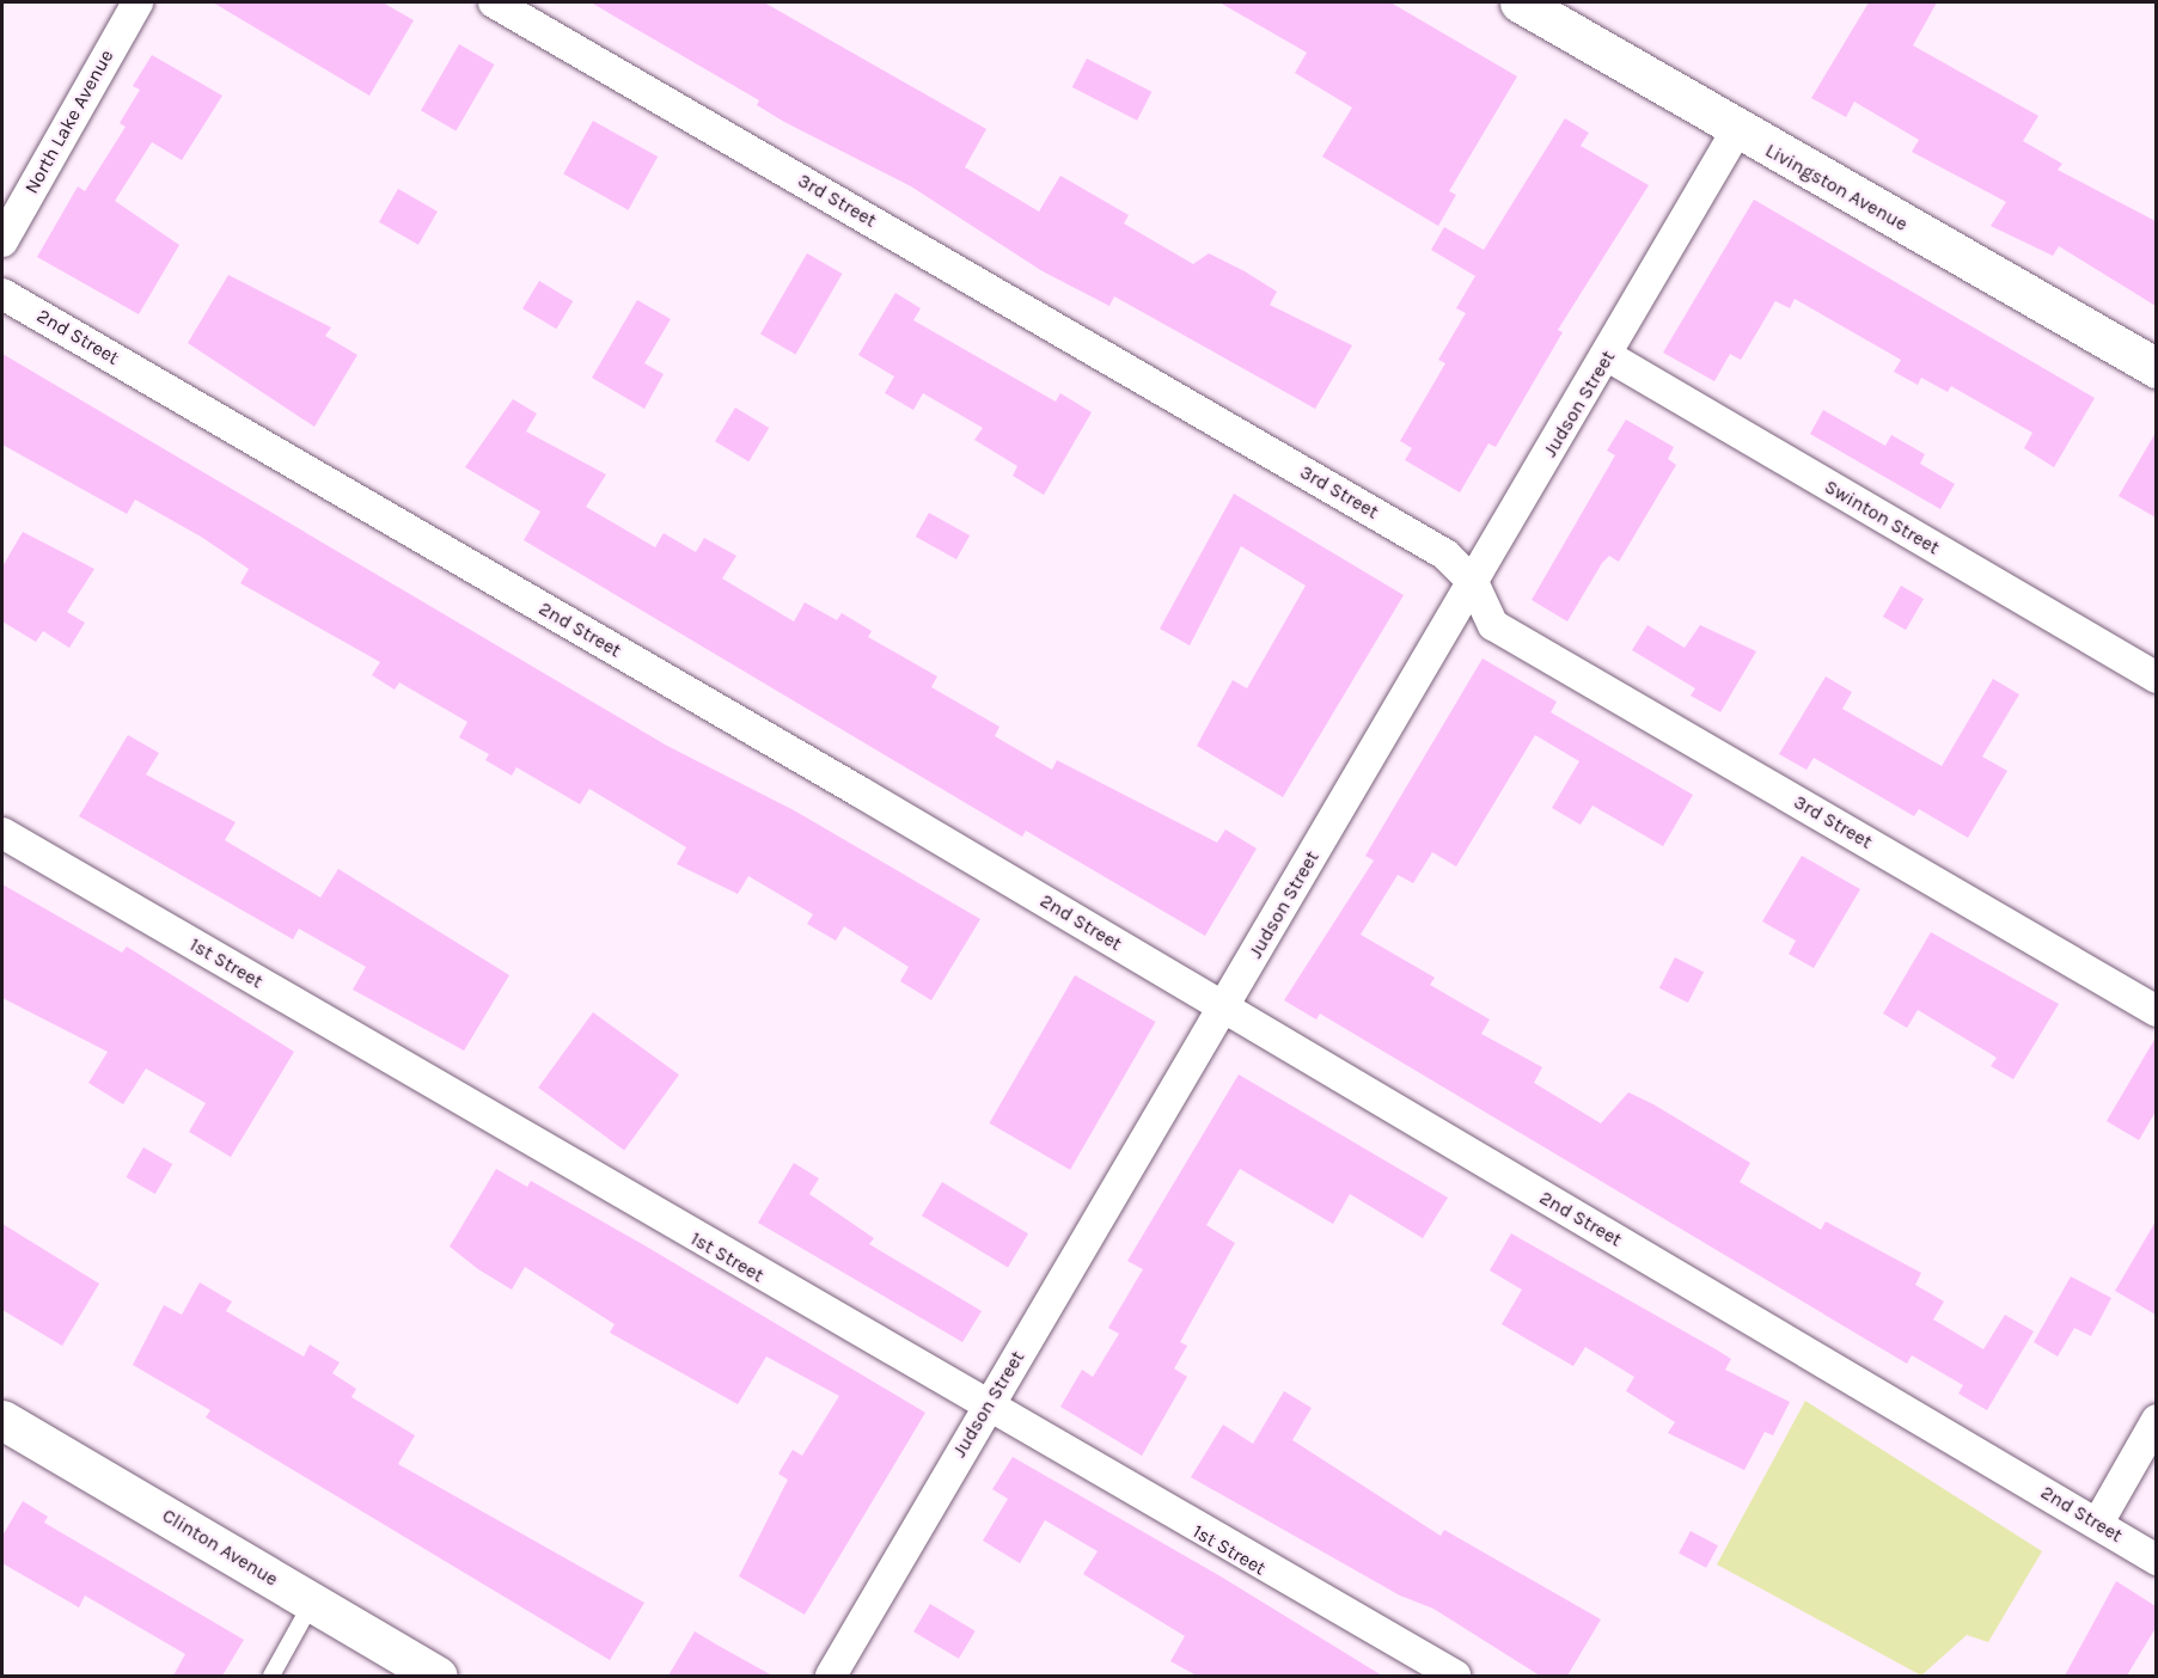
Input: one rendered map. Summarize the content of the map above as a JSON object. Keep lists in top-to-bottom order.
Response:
{
  "streets": {
    "street": [
      "North Lake Avenue",
      "Livingston Avenue",
      "3rd Street",
      "2nd Street",
      "Judson Street",
      "Swinton Street",
      "1st Street",
      "Clinton Avenue"
    ]
  },
  "crossings": [
    ["Livingston Avenue", "Judson Street"],
    ["3rd Street", "Judson Street"],
    ["2nd Street", "Judson Street"],
    ["Judson Street", "Swinton Street"],
    ["Judson Street", "1st Street"]
  ]
}
